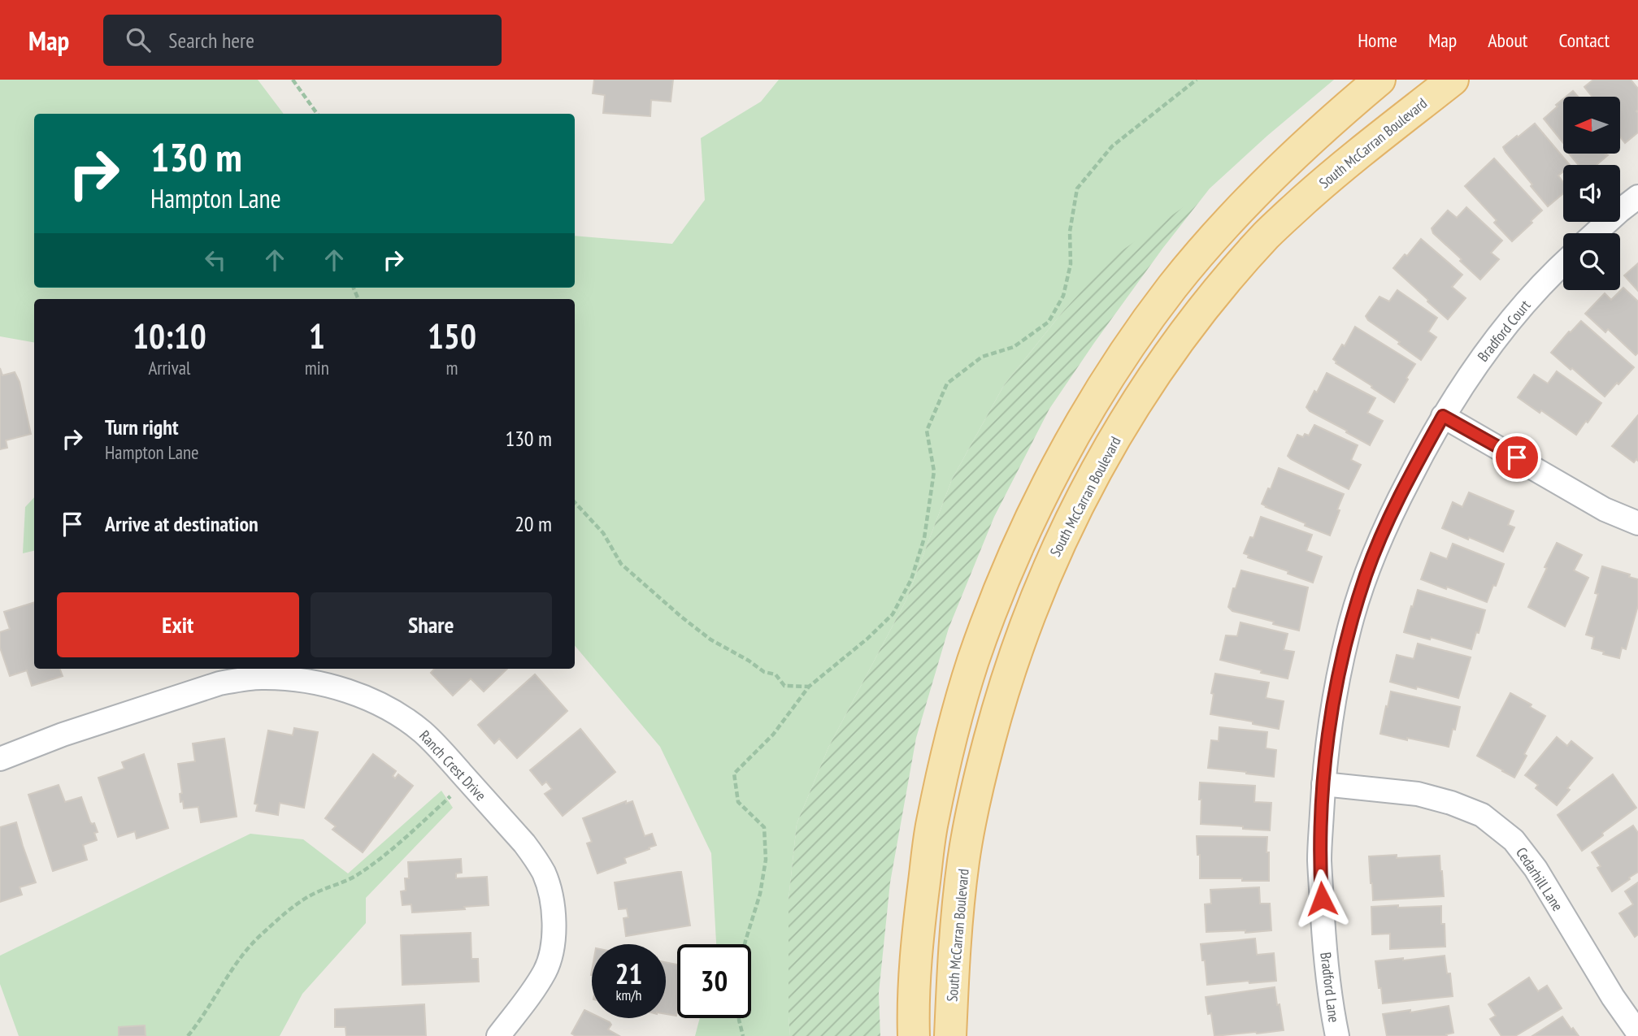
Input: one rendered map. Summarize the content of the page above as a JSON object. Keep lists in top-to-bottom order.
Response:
{
  "streets": {
    "main road": ["South McCarran Boulevard"],
    "street": [
      "Bradford Court",
      "Ranch Crest Drive",
      "Cedarhill Lane",
      "Bradford Lane"
    ]
  },
  "crossings": [
    ["Bradford Court", "Bradford Lane"],
    ["Cedarhill Lane", "Bradford Lane"]
  ],
  "north": "left",
  "page": {
    "header": "Map",
    "search": "Search here",
    "nav": [
      "Home",
      "Map",
      "About",
      "Contact"
    ],
    "turn": ["130 m", "Hampton Lane"],
    "eta": [
      "10:10",
      "Arrival",
      "1",
      "min",
      "150",
      "m"
    ],
    "list": [
      {
        "name": "Turn right",
        "note": "Hampton Lane",
        "value": "130 m"
      },
      {
        "name": "Arrive at destination",
        "value": "20 m"
      }
    ],
    "buttons": ["Exit", "Share"],
    "speed": "21 km/h",
    "limit": "30"
  }
}
